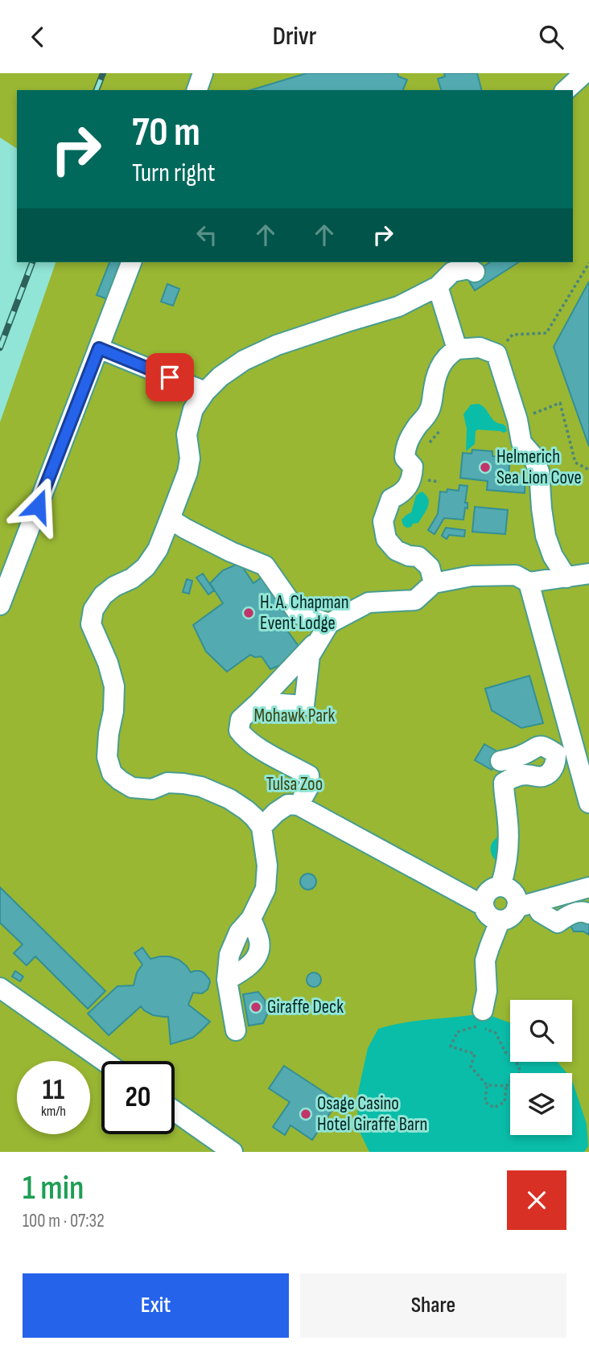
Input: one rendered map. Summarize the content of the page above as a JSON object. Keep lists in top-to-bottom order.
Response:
{
  "parks": ["Mohawk Park", "Tulsa Zoo"],
  "places": [
    "Helmerich Sea Lion Cove",
    "H. A. Chapman Event Lodge",
    "Giraffe Deck",
    "Osage Casino Hotel Giraffe Barn"
  ],
  "page": {
    "header": "Drivr",
    "turn": ["70 m", "Turn right"],
    "speed": "11 km/h",
    "limit": "20",
    "heading": ["1 min", "100 m · 07:32"],
    "buttons": ["Exit", "Share"]
  }
}
